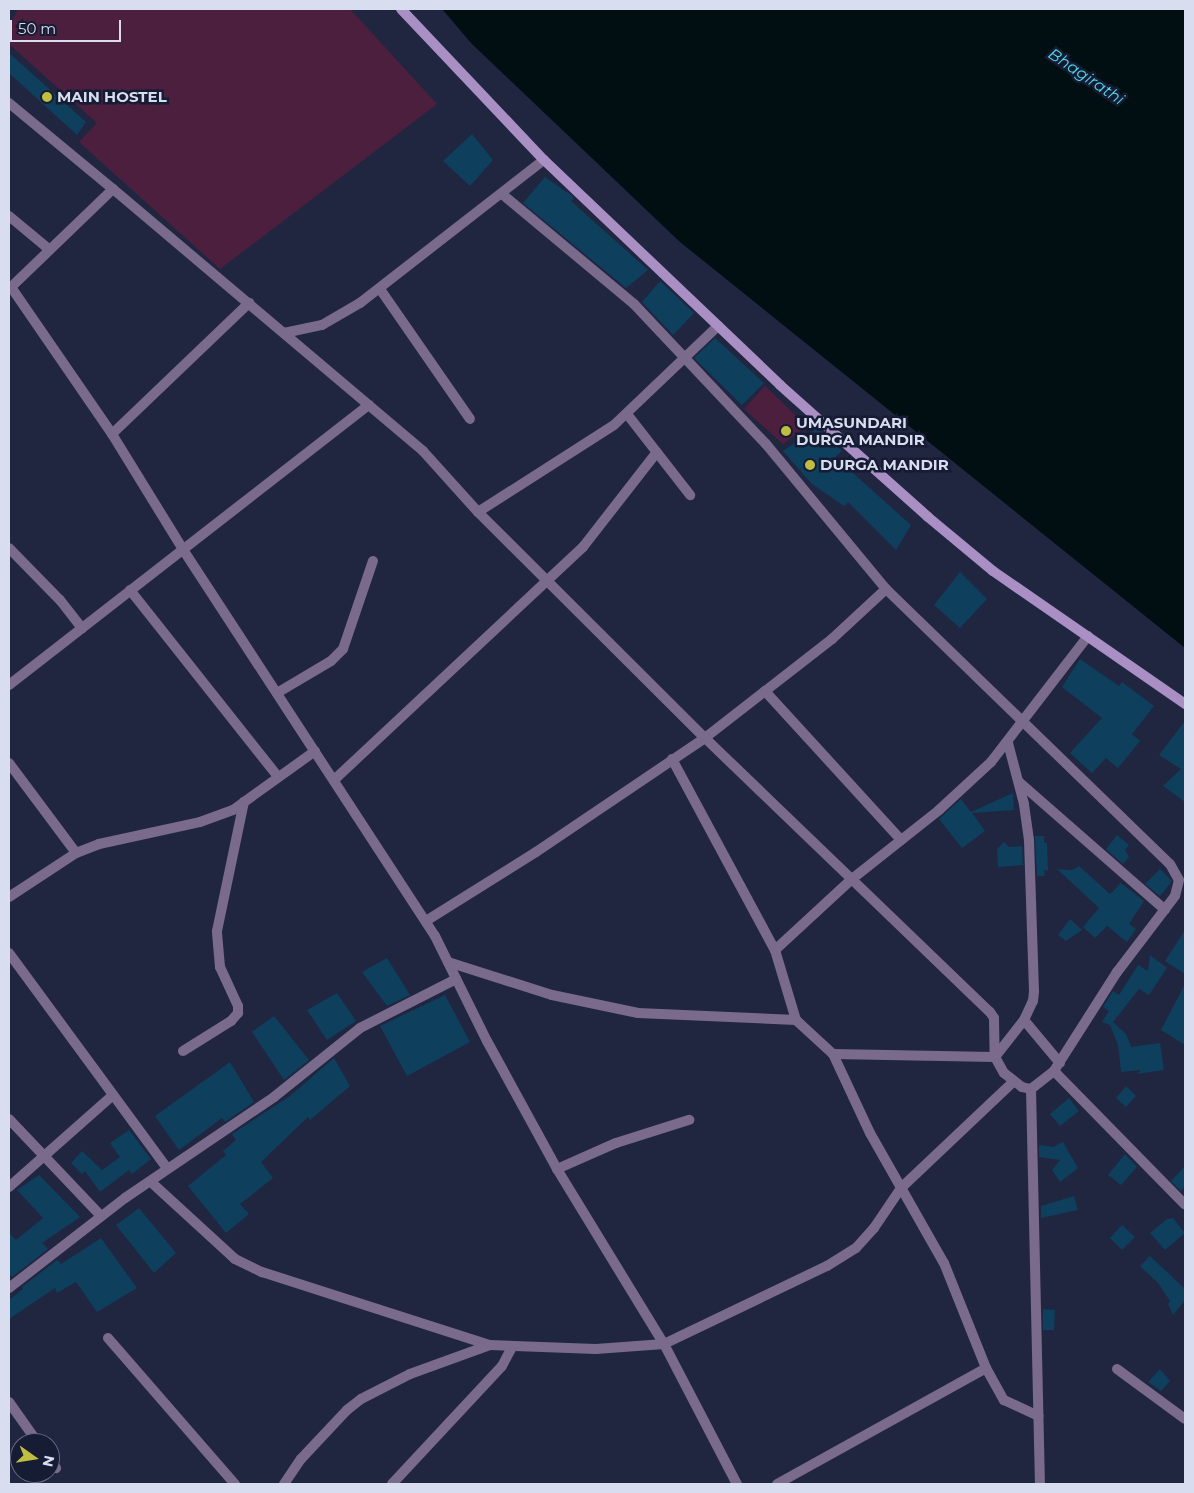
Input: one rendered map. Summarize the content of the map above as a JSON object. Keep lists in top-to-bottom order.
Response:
{
  "water": ["Bhagirathi"],
  "places": ["MAIN HOSTEL", "UMASUNDARI DURGA MANDIR", "DURGA MANDIR"],
  "scale_bar": "50 m",
  "north": "right"
}
